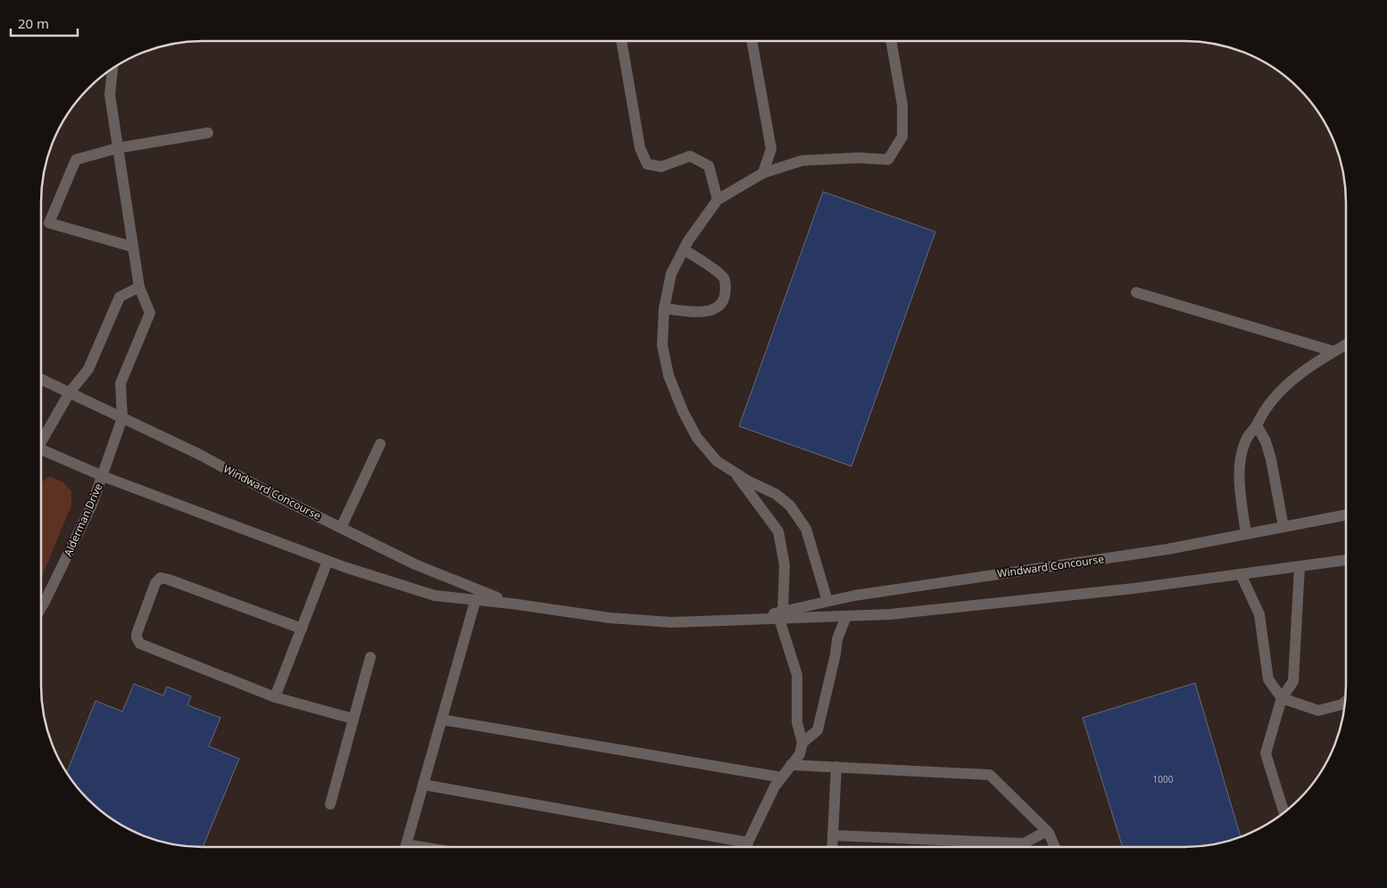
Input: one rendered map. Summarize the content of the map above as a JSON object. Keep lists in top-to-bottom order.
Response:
{
  "streets": {
    "street": ["Windward Concourse", "Alderman Drive"]
  },
  "crossings": [
    ["Windward Concourse", "Alderman Drive"]
  ],
  "house_numbers": ["1000"],
  "scale_bar": "20 m"
}
